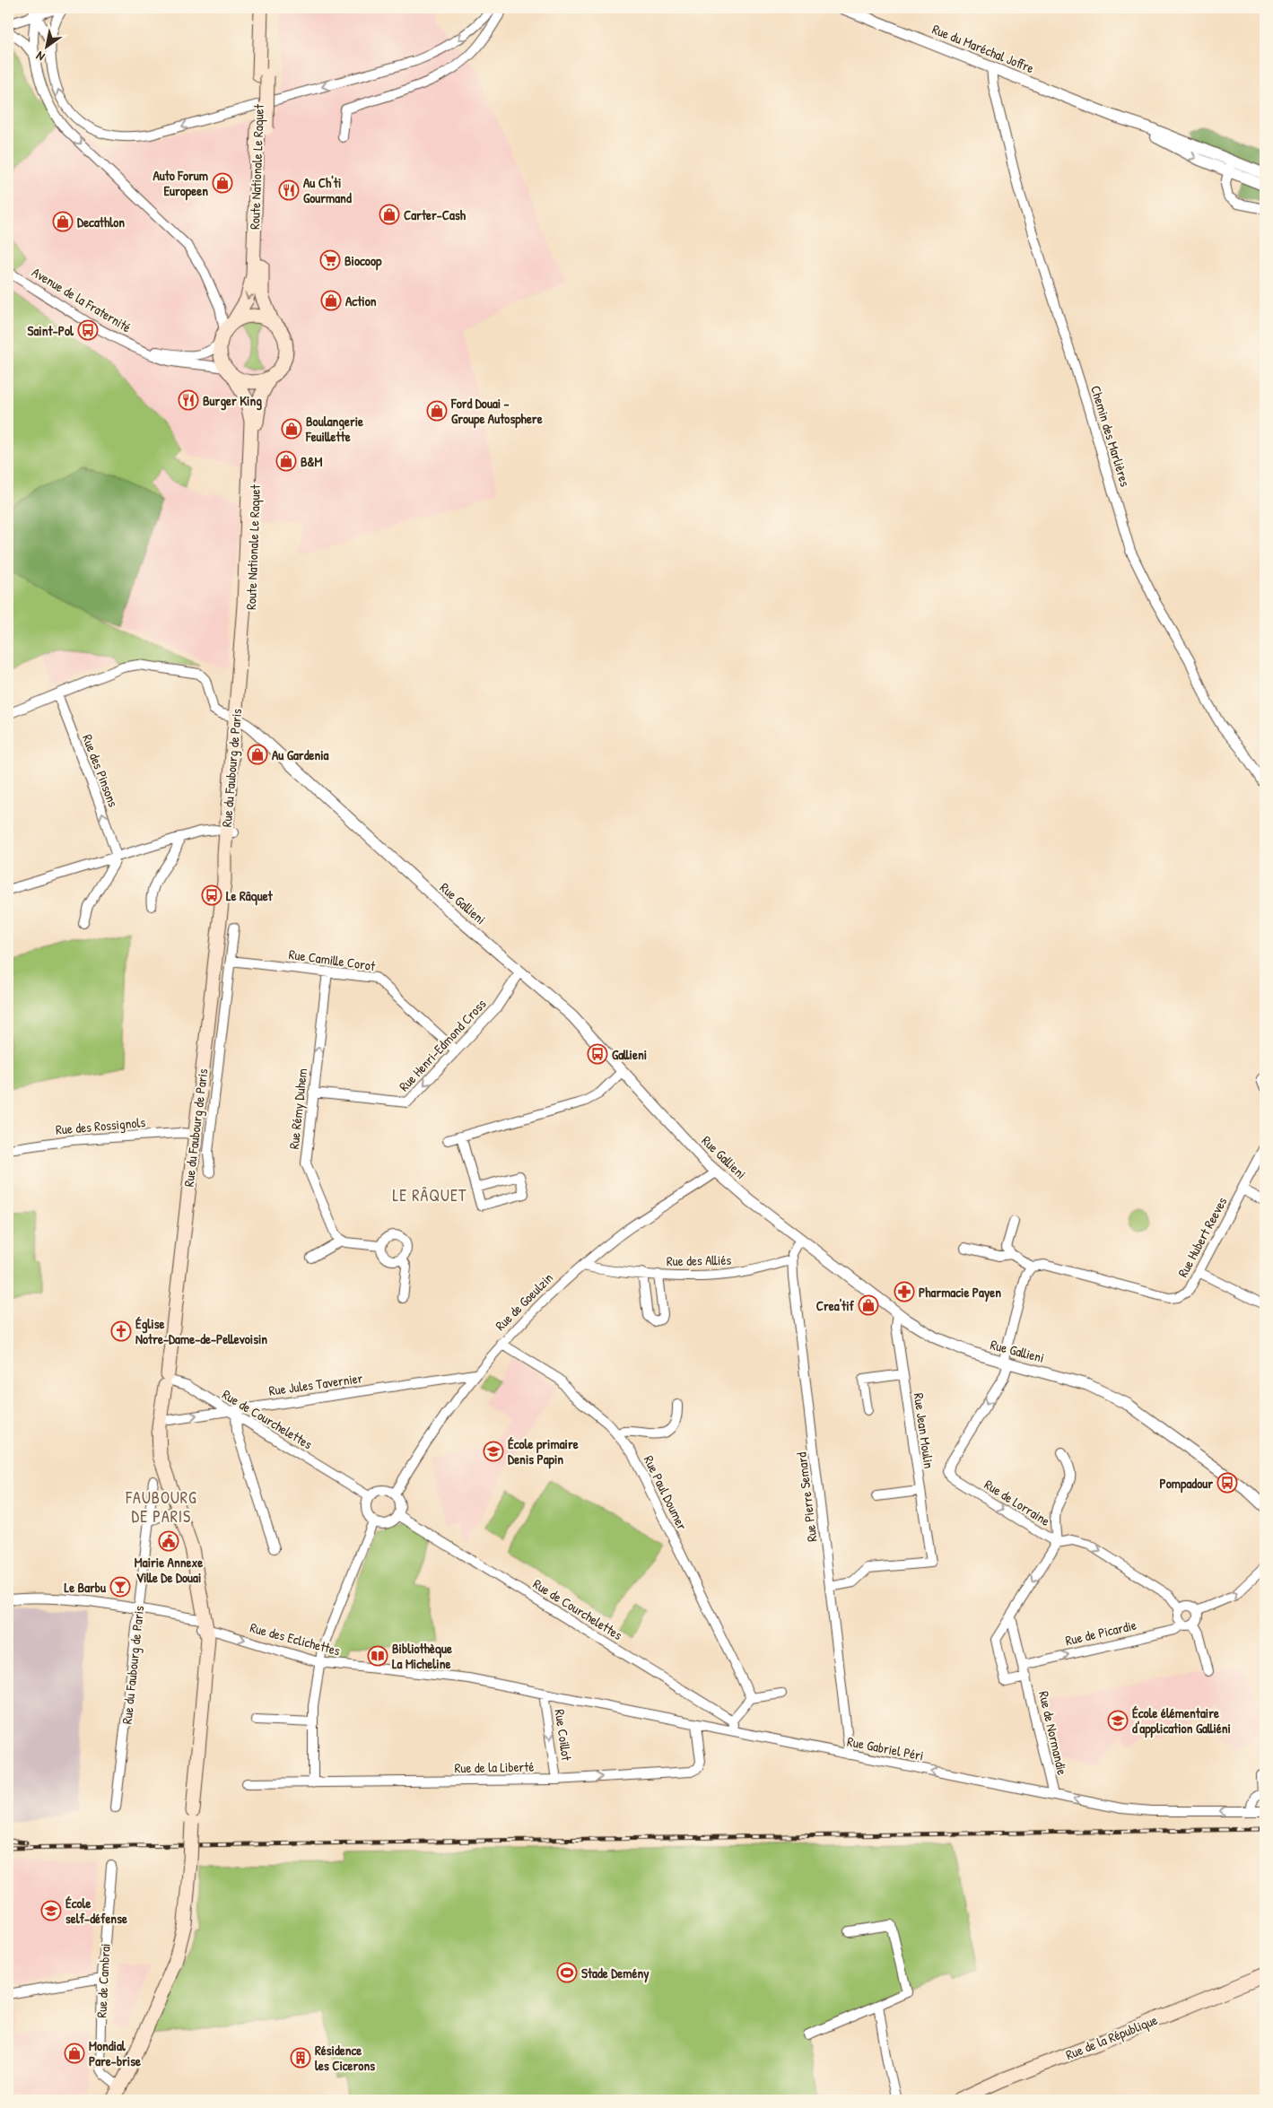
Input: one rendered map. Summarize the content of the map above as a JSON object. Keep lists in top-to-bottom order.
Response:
{
  "streets": {
    "main road": ["Route Nationale Le Raquet", "Rue du Faubourg de Paris", "Rue de la République"],
    "street": [
      "Rue du Maréchal Joffre",
      "Avenue de la Fraternité",
      "Chemin des Marlières",
      "Rue des Pinsons",
      "Rue Gallieni",
      "Rue Camille Corot",
      "Rue Henri-Edmond Cross",
      "Rue Rémy Duhem",
      "Rue des Rossignols",
      "Rue Hubert Reeves",
      "Rue des Alliés",
      "Rue de Goeulzin",
      "Rue Jules Tavernier",
      "Rue de Courchelettes",
      "Rue Jean Moulin",
      "Rue Paul Doumer",
      "Rue Pierre Semard",
      "Rue de Lorraine",
      "Rue de Picardie",
      "Rue des Eclichettes",
      "Rue de Normandie",
      "Rue Coillot",
      "Rue Gabriel Péri",
      "Rue de la Liberté",
      "Rue de Cambrai"
    ]
  },
  "crossings": [
    ["Rue du Maréchal Joffre", "Chemin des Marlières"],
    ["Route Nationale Le Raquet", "Avenue de la Fraternité"],
    ["Route Nationale Le Raquet", "Rue du Faubourg de Paris"],
    ["Route Nationale Le Raquet", "Rue Gallieni"],
    ["Rue du Faubourg de Paris", "Rue Gallieni"],
    ["Rue du Faubourg de Paris", "Rue Camille Corot"],
    ["Rue du Faubourg de Paris", "Rue des Rossignols"],
    ["Rue du Faubourg de Paris", "Rue Jules Tavernier"],
    ["Rue du Faubourg de Paris", "Rue de Courchelettes"],
    ["Rue du Faubourg de Paris", "Rue des Eclichettes"],
    ["Rue du Faubourg de Paris", "Rue de Cambrai"],
    ["Rue Gallieni", "Rue Henri-Edmond Cross"],
    ["Rue Gallieni", "Rue de Goeulzin"],
    ["Rue Gallieni", "Rue Jean Moulin"],
    ["Rue Gallieni", "Rue Pierre Semard"],
    ["Rue Gallieni", "Rue de Lorraine"],
    ["Rue Camille Corot", "Rue Henri-Edmond Cross"],
    ["Rue Camille Corot", "Rue Rémy Duhem"],
    ["Rue Henri-Edmond Cross", "Rue Rémy Duhem"],
    ["Rue des Alliés", "Rue de Goeulzin"],
    ["Rue des Alliés", "Rue Pierre Semard"],
    ["Rue de Goeulzin", "Rue Jules Tavernier"],
    ["Rue de Goeulzin", "Rue de Courchelettes"],
    ["Rue de Goeulzin", "Rue Paul Doumer"],
    ["Rue Jules Tavernier", "Rue de Courchelettes"],
    ["Rue Jean Moulin", "Rue Pierre Semard"],
    ["Rue Pierre Semard", "Rue Gabriel Péri"],
    ["Rue de Lorraine", "Rue de Picardie"],
    ["Rue de Lorraine", "Rue de Normandie"],
    ["Rue de Picardie", "Rue de Normandie"],
    ["Rue des Eclichettes", "Rue Gabriel Péri"],
    ["Rue de Normandie", "Rue Gabriel Péri"],
    ["Rue Coillot", "Rue Gabriel Péri"],
    ["Rue Coillot", "Rue de la Liberté"],
    ["Rue Gabriel Péri", "Rue de la Liberté"]
  ],
  "one_way": [
    "Rue des Pinsons",
    "Rue Henri-Edmond Cross",
    "Rue Rémy Duhem",
    "Rue de Picardie",
    "Rue Coillot",
    "Rue Gabriel Péri"
  ],
  "districts": ["LE RÂQUET", "FAUBOURG DE PARIS"],
  "places": {
    "shop": [
      "Auto Forum Europeen",
      "Carter-Cash",
      "Decathlon",
      "Action",
      "Ford Douai - Groupe Autosphere",
      "Boulangerie Feuillette",
      "B&M",
      "Au Gardenia",
      "Crea'tif",
      "Mondial Pare-brise"
    ],
    "restaurant": ["Au Ch'ti Gourmand", "Burger King"],
    "supermarket": ["Biocoop"],
    "bus stop": [
      "Saint-Pol",
      "Le Râquet",
      "Gallieni",
      "Pompadour"
    ],
    "pharmacy": ["Pharmacie Payen"],
    "church": ["Église Notre-Dame-de-Pellevoisin"],
    "school or university": ["École primaire Denis Papin", "École élémentaire d'application Galliéni", "École self-défense"],
    "public building": ["Mairie Annexe Ville De Douai"],
    "bar": ["Le Barbu"],
    "library": ["Bibliothèque La Micheline"],
    "sports": ["Stade Demény"],
    "building": ["Résidence les Cicerons"]
  },
  "north": "bottom left"
}
